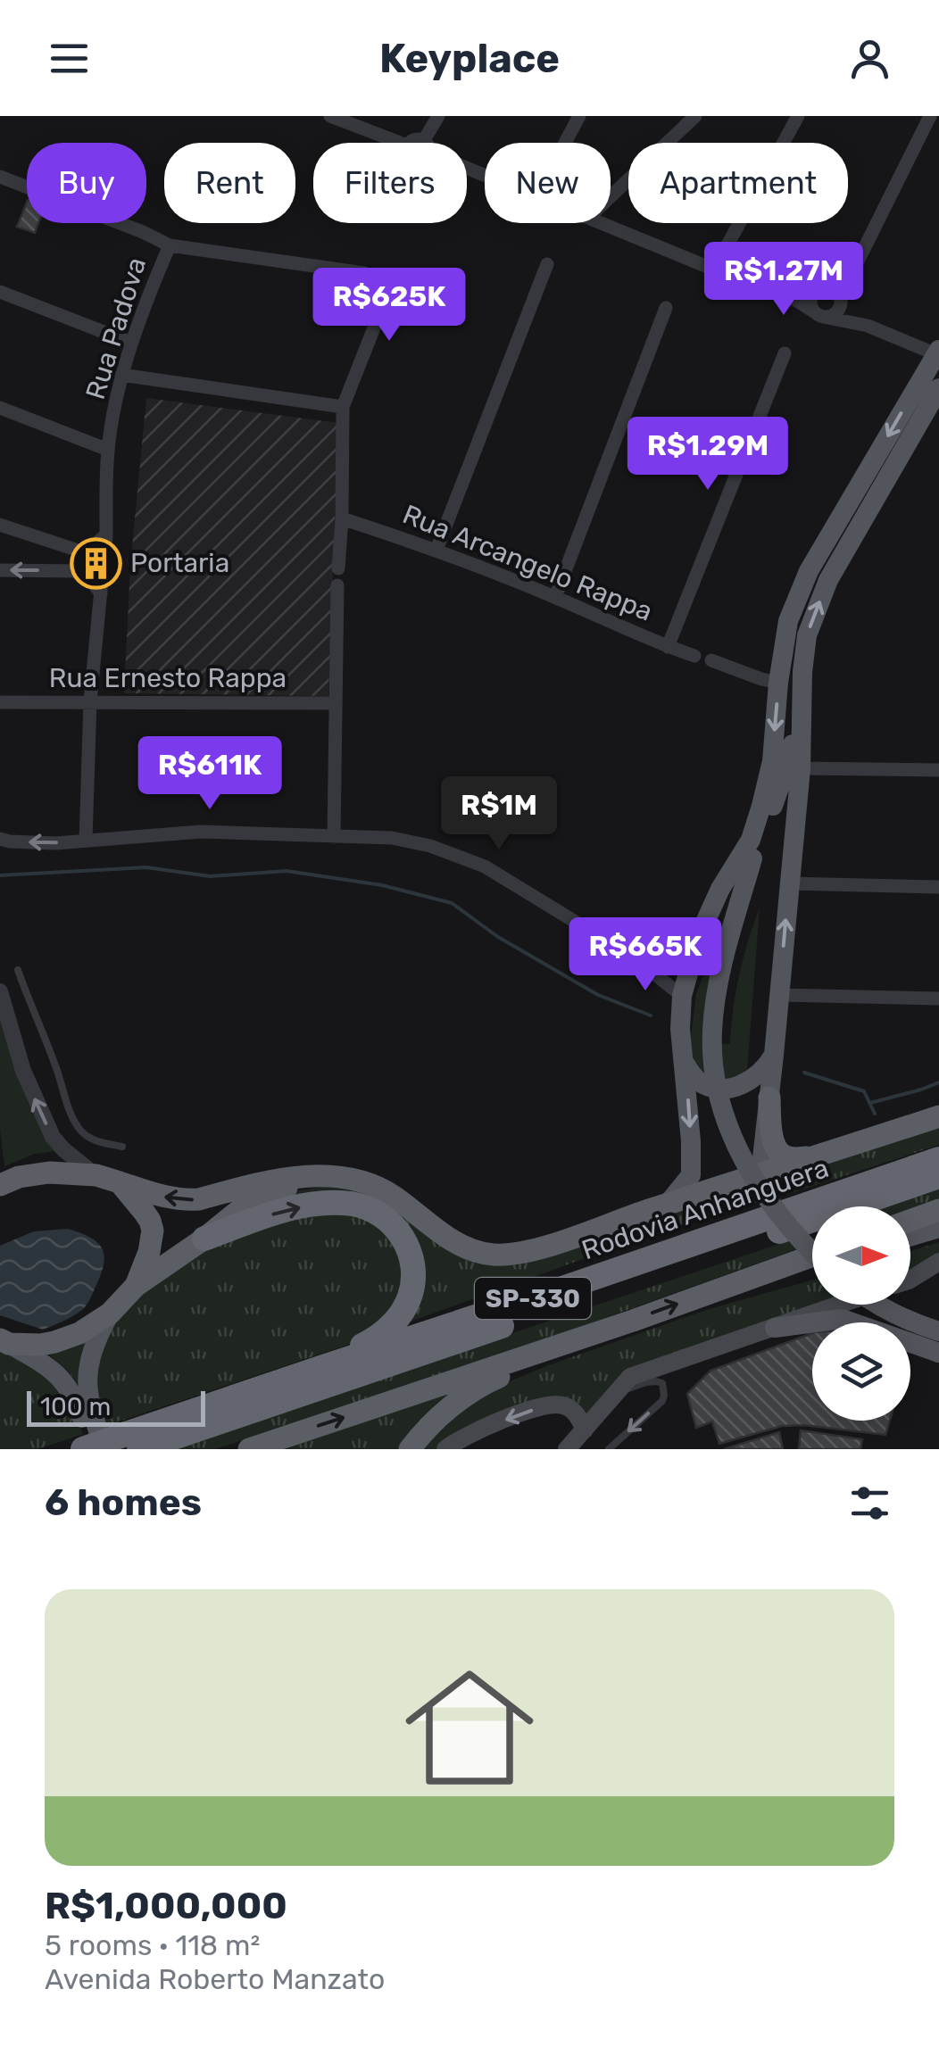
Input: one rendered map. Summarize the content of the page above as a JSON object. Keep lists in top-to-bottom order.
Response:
{
  "streets": {
    "highway": ["Rodovia Anhanguera", "SP-330"],
    "street": ["Rua Padova", "Rua Arcangelo Rappa", "Rua Ernesto Rappa"]
  },
  "places": {
    "building": ["Portaria"]
  },
  "scale_bar": "100 m",
  "north": "right",
  "page": {
    "header": "Keyplace",
    "chip": [
      "Buy",
      "Rent",
      "Filters",
      "New",
      "Apartment"
    ],
    "price": [
      "R$1.27M",
      "R$625K",
      "R$1.29M",
      "R$611K",
      "R$1M",
      "R$665K"
    ],
    "scale": "100 m",
    "heading": "6 homes",
    "list": [
      {
        "name": "R$1,000,000",
        "note": "5 rooms · 118 m² · Avenida Roberto Manzato"
      }
    ]
  }
}
